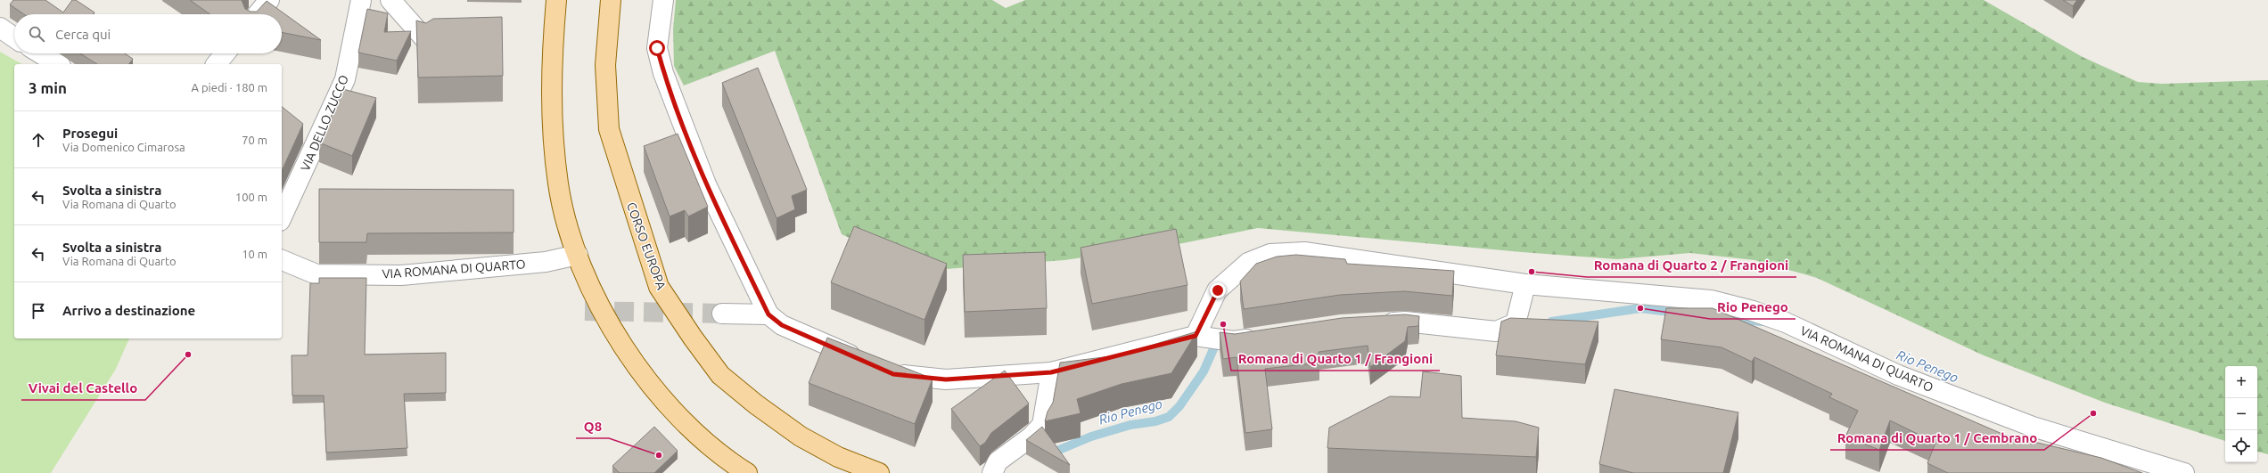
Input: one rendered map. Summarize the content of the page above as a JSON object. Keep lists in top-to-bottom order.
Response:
{
  "streets": {
    "main road": ["CORSO EUROPA"],
    "street": ["VIA DELLO ZUCCO", "VIA ROMANA DI QUARTO"]
  },
  "water": ["Rio Penego"],
  "places": [
    "Romana di Quarto 2 / Frangioni",
    "Rio Penego",
    "Romana di Quarto 1 / Frangioni",
    "Vivai del Castello",
    "Romana di Quarto 1 / Cembrano",
    "Q8"
  ],
  "page": {
    "search": "Cerca qui",
    "heading": ["3 min", "A piedi · 180 m"],
    "list": [
      ["Prosegui", "Via Domenico Cimarosa", "70 m"],
      ["Svolta a sinistra", "Via Romana di Quarto", "100 m"],
      ["Svolta a sinistra", "Via Romana di Quarto", "10 m"],
      "Arrivo a destinazione"
    ],
    "map_buttons": ["+", "−"]
  }
}
